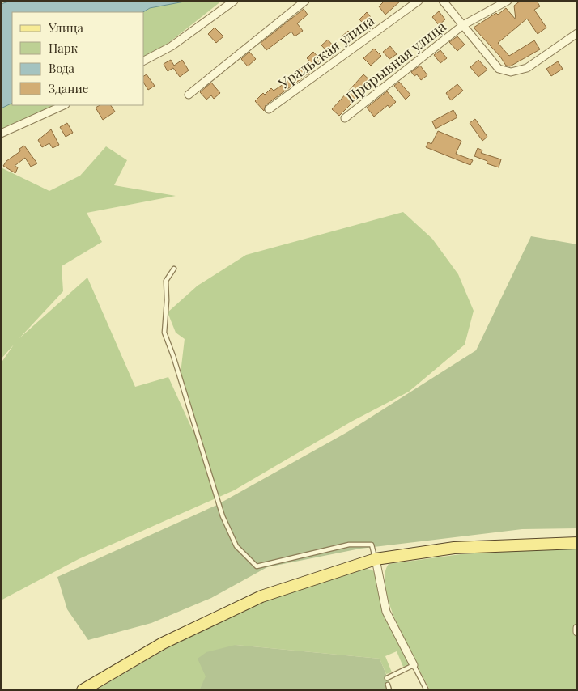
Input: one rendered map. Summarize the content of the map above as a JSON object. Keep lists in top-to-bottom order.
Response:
{
  "streets": {
    "street": ["Уральская улица", "Прорывная улица"]
  },
  "legend": [
    "Улица",
    "Парк",
    "Вода",
    "Здание"
  ]
}
